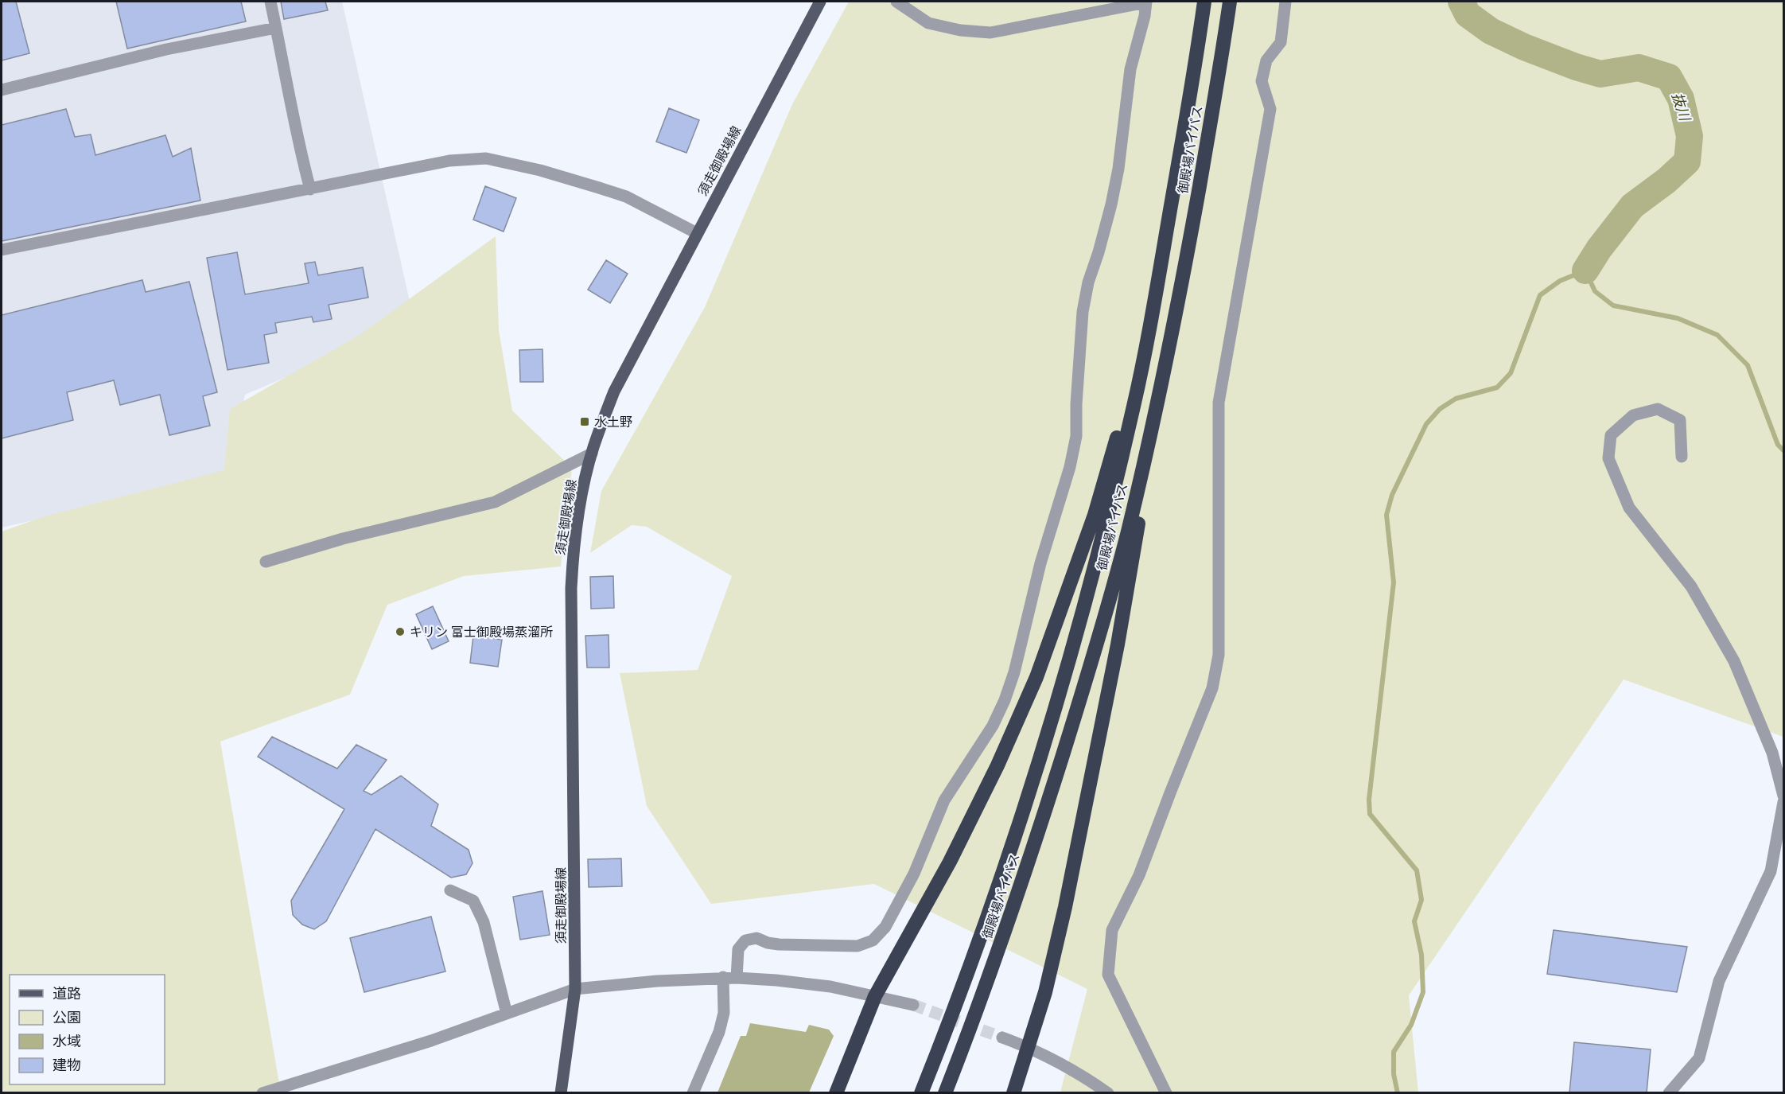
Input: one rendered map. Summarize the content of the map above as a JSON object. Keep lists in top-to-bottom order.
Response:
{
  "streets": {
    "highway": ["御殿場バイパス"],
    "main road": ["須走御殿場線"]
  },
  "water": ["抜川"],
  "places": {
    "transit": ["水土野"],
    "other": ["キリン 富士御殿場蒸溜所"]
  },
  "legend": [
    "道路",
    "公園",
    "水域",
    "建物"
  ]
}
